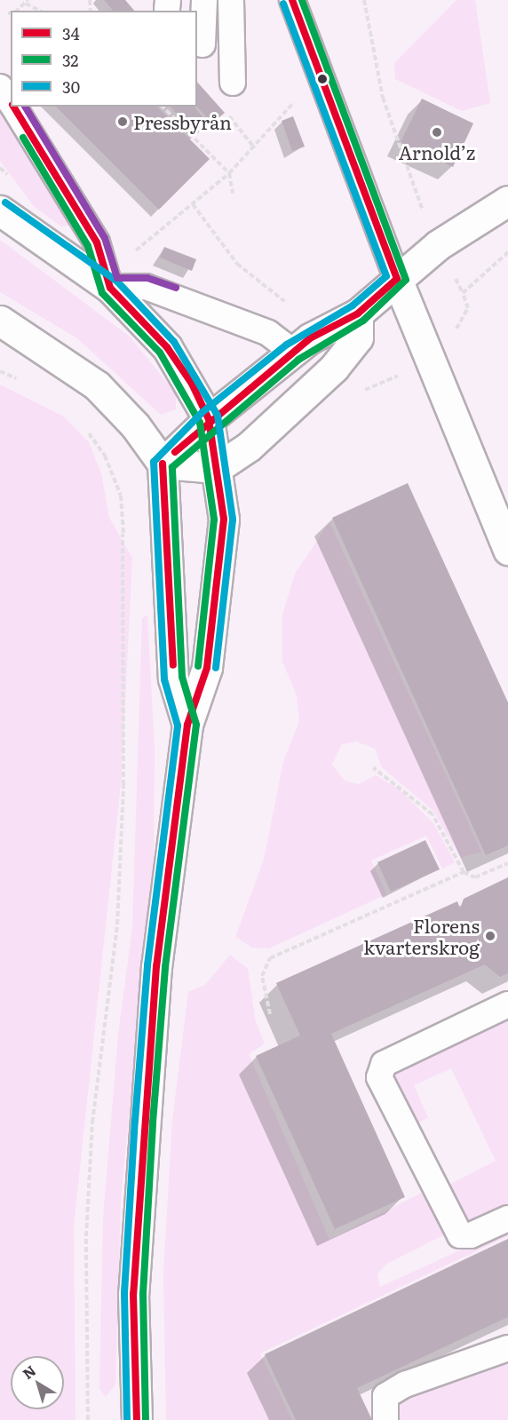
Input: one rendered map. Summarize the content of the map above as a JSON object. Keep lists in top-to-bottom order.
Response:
{
  "places": ["Pressbyrån", "Arnold’z", "Florens kvarterskrog"],
  "lines": ["transit line 34", "transit line 32", "transit line 30"],
  "legend": ["34", "32", "30"],
  "north": "top left"
}
